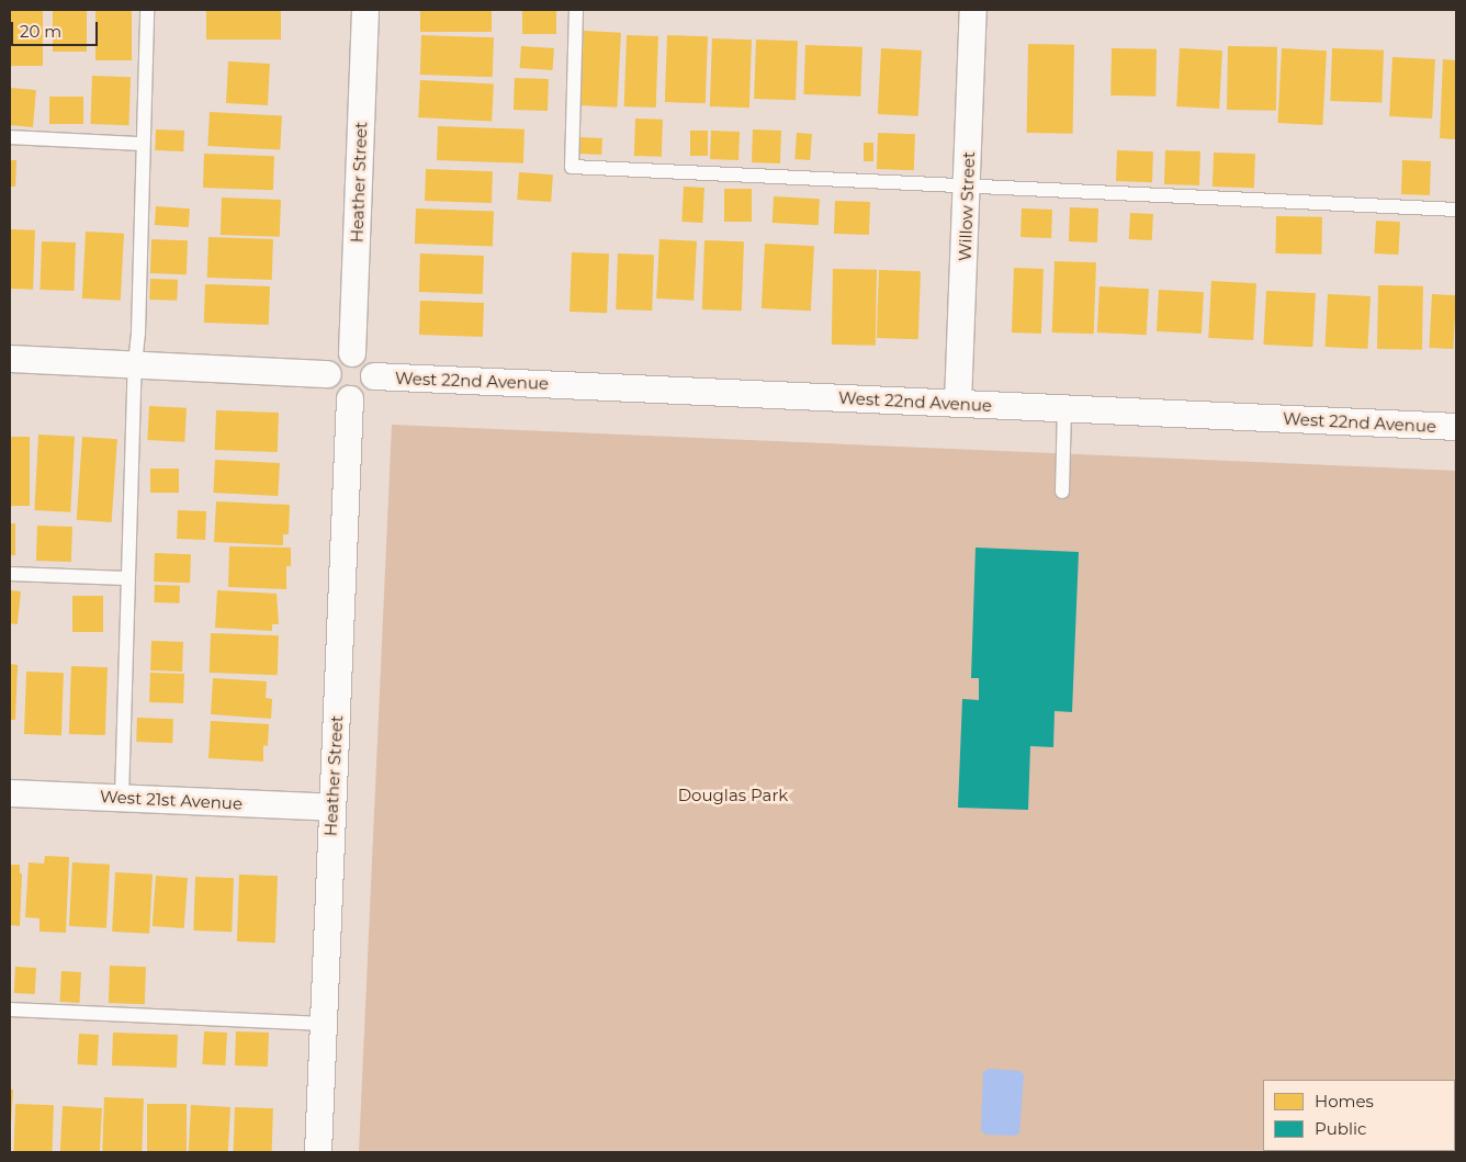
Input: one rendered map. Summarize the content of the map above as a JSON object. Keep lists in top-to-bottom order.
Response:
{
  "streets": {
    "street": [
      "Heather Street",
      "Willow Street",
      "West 22nd Avenue",
      "West 21st Avenue"
    ]
  },
  "crossings": [
    ["Heather Street", "West 22nd Avenue"],
    ["Heather Street", "West 21st Avenue"],
    ["Willow Street", "West 22nd Avenue"]
  ],
  "parks": ["Douglas Park"],
  "legend": ["Homes", "Public"],
  "scale_bar": "20 m"
}
